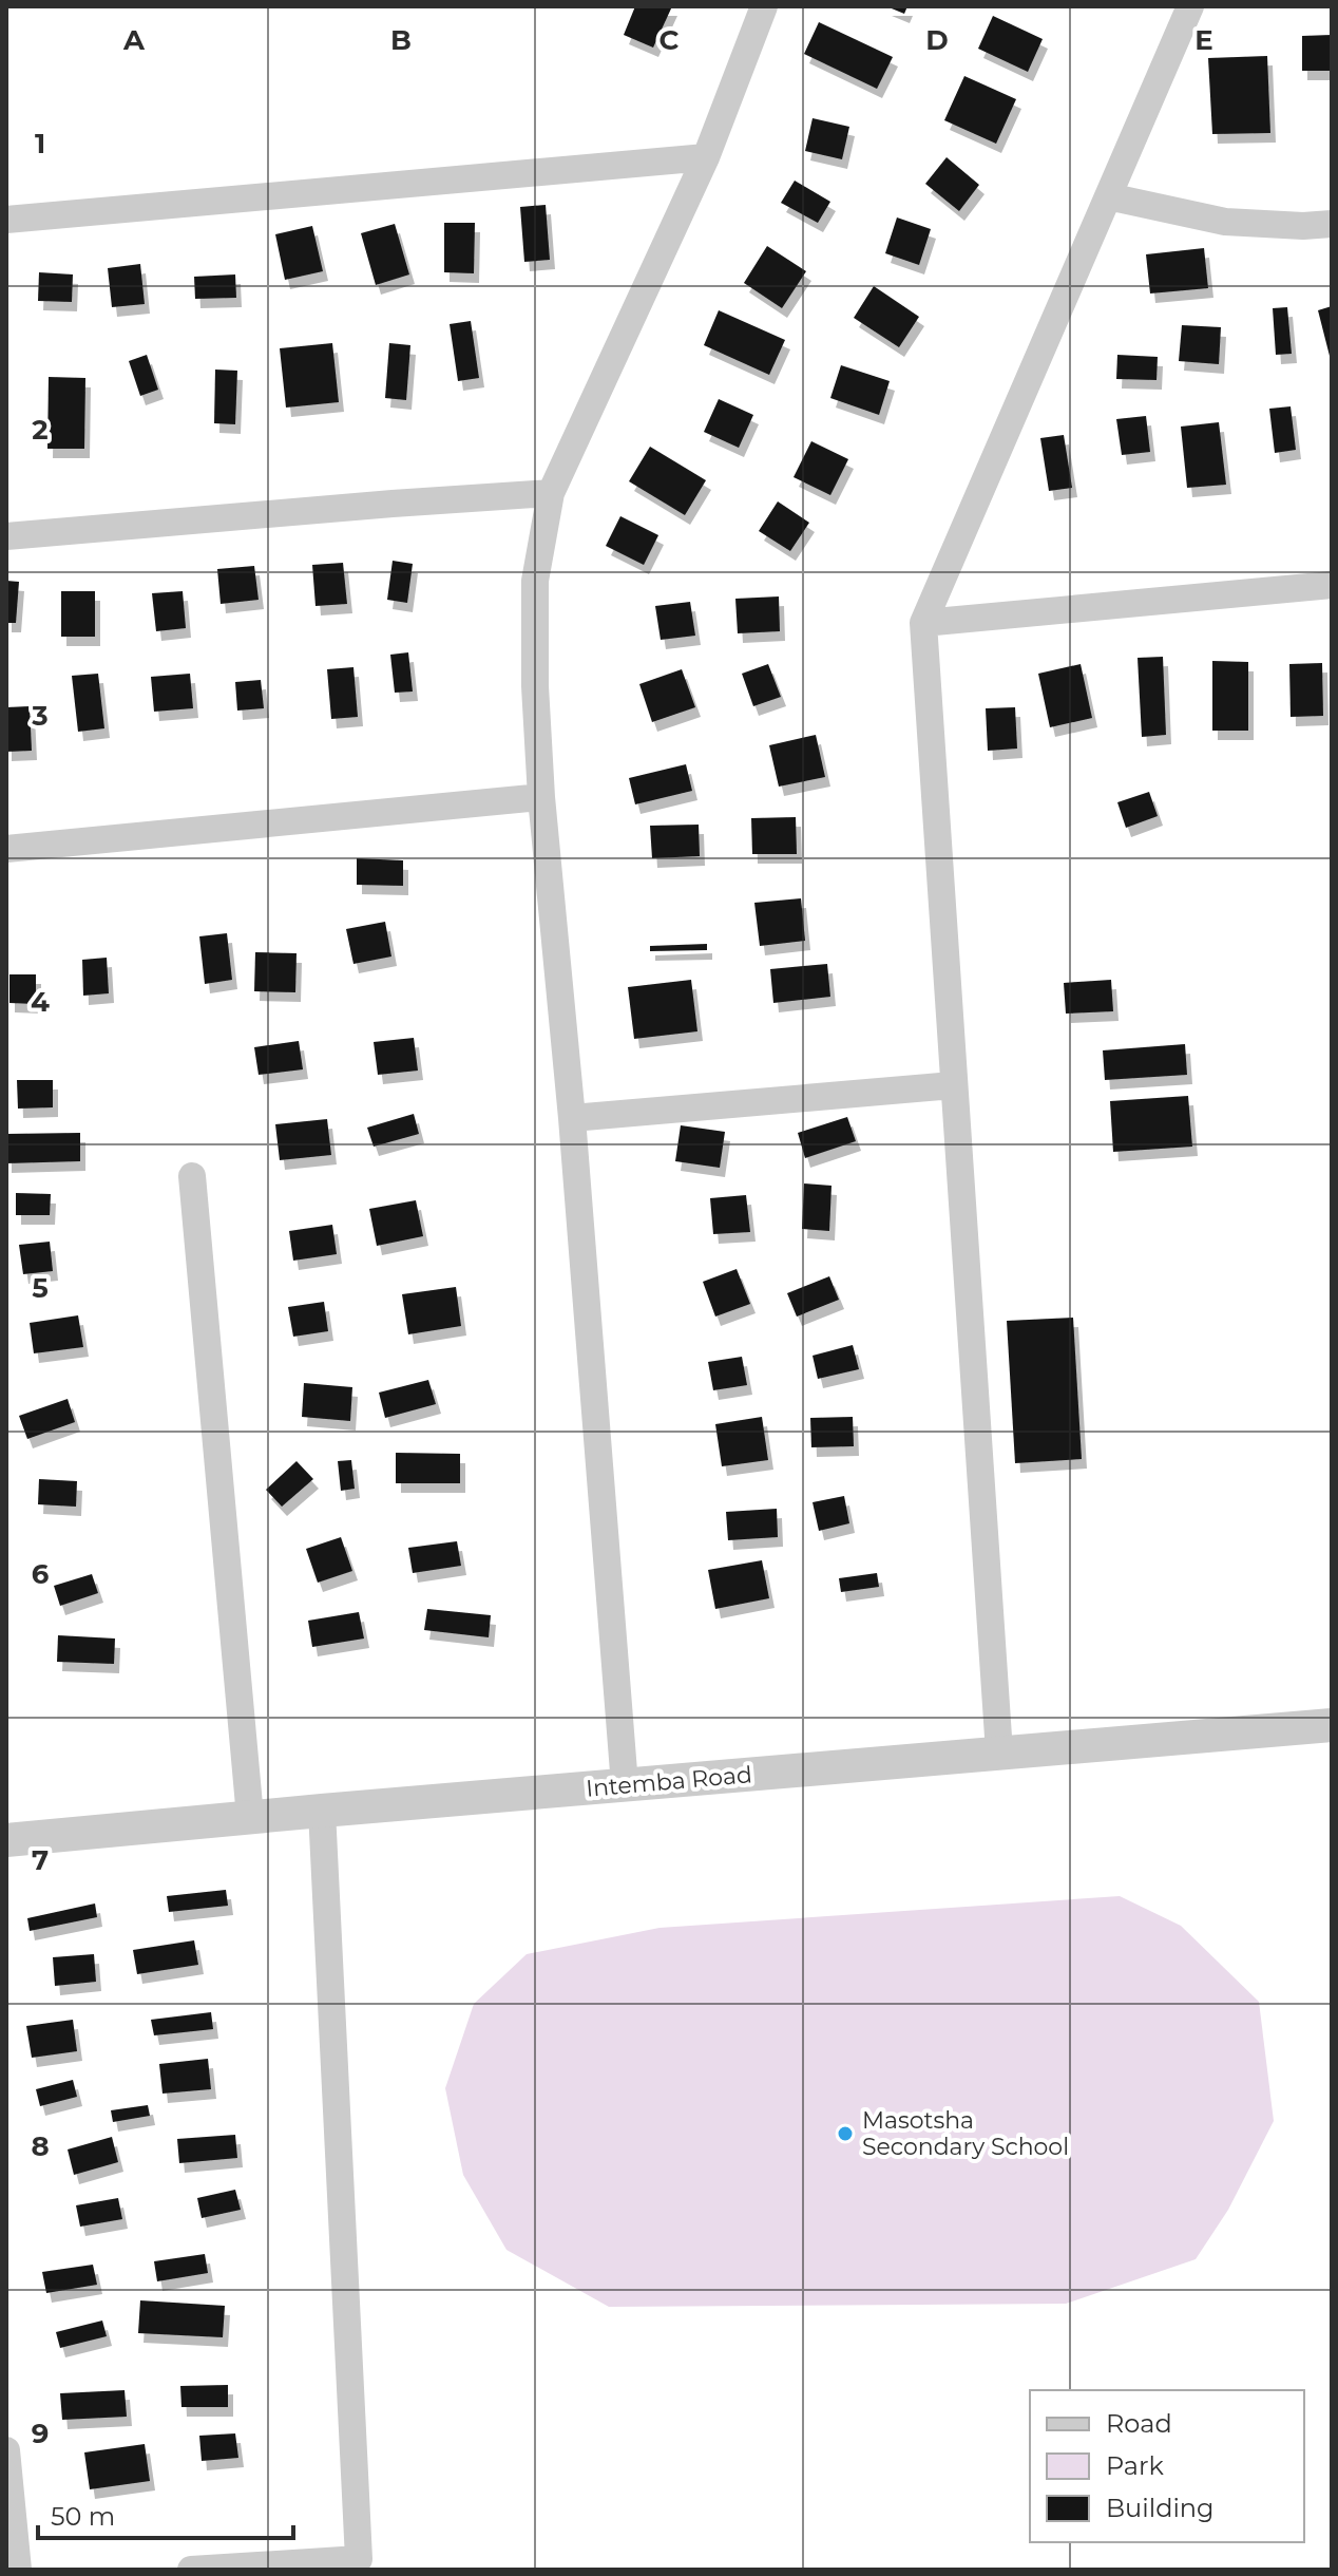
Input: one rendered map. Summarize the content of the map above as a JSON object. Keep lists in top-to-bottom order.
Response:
{
  "streets": {
    "street": ["Intemba Road"]
  },
  "places": ["Masotsha Secondary School"],
  "legend": ["Road", "Park", "Building"],
  "scale_bar": "50 m",
  "grid": {
    "columns": [
      "A",
      "B",
      "C",
      "D",
      "E"
    ],
    "rows": [
      "1",
      "2",
      "3",
      "4",
      "5",
      "6",
      "7",
      "8",
      "9"
    ]
  }
}
